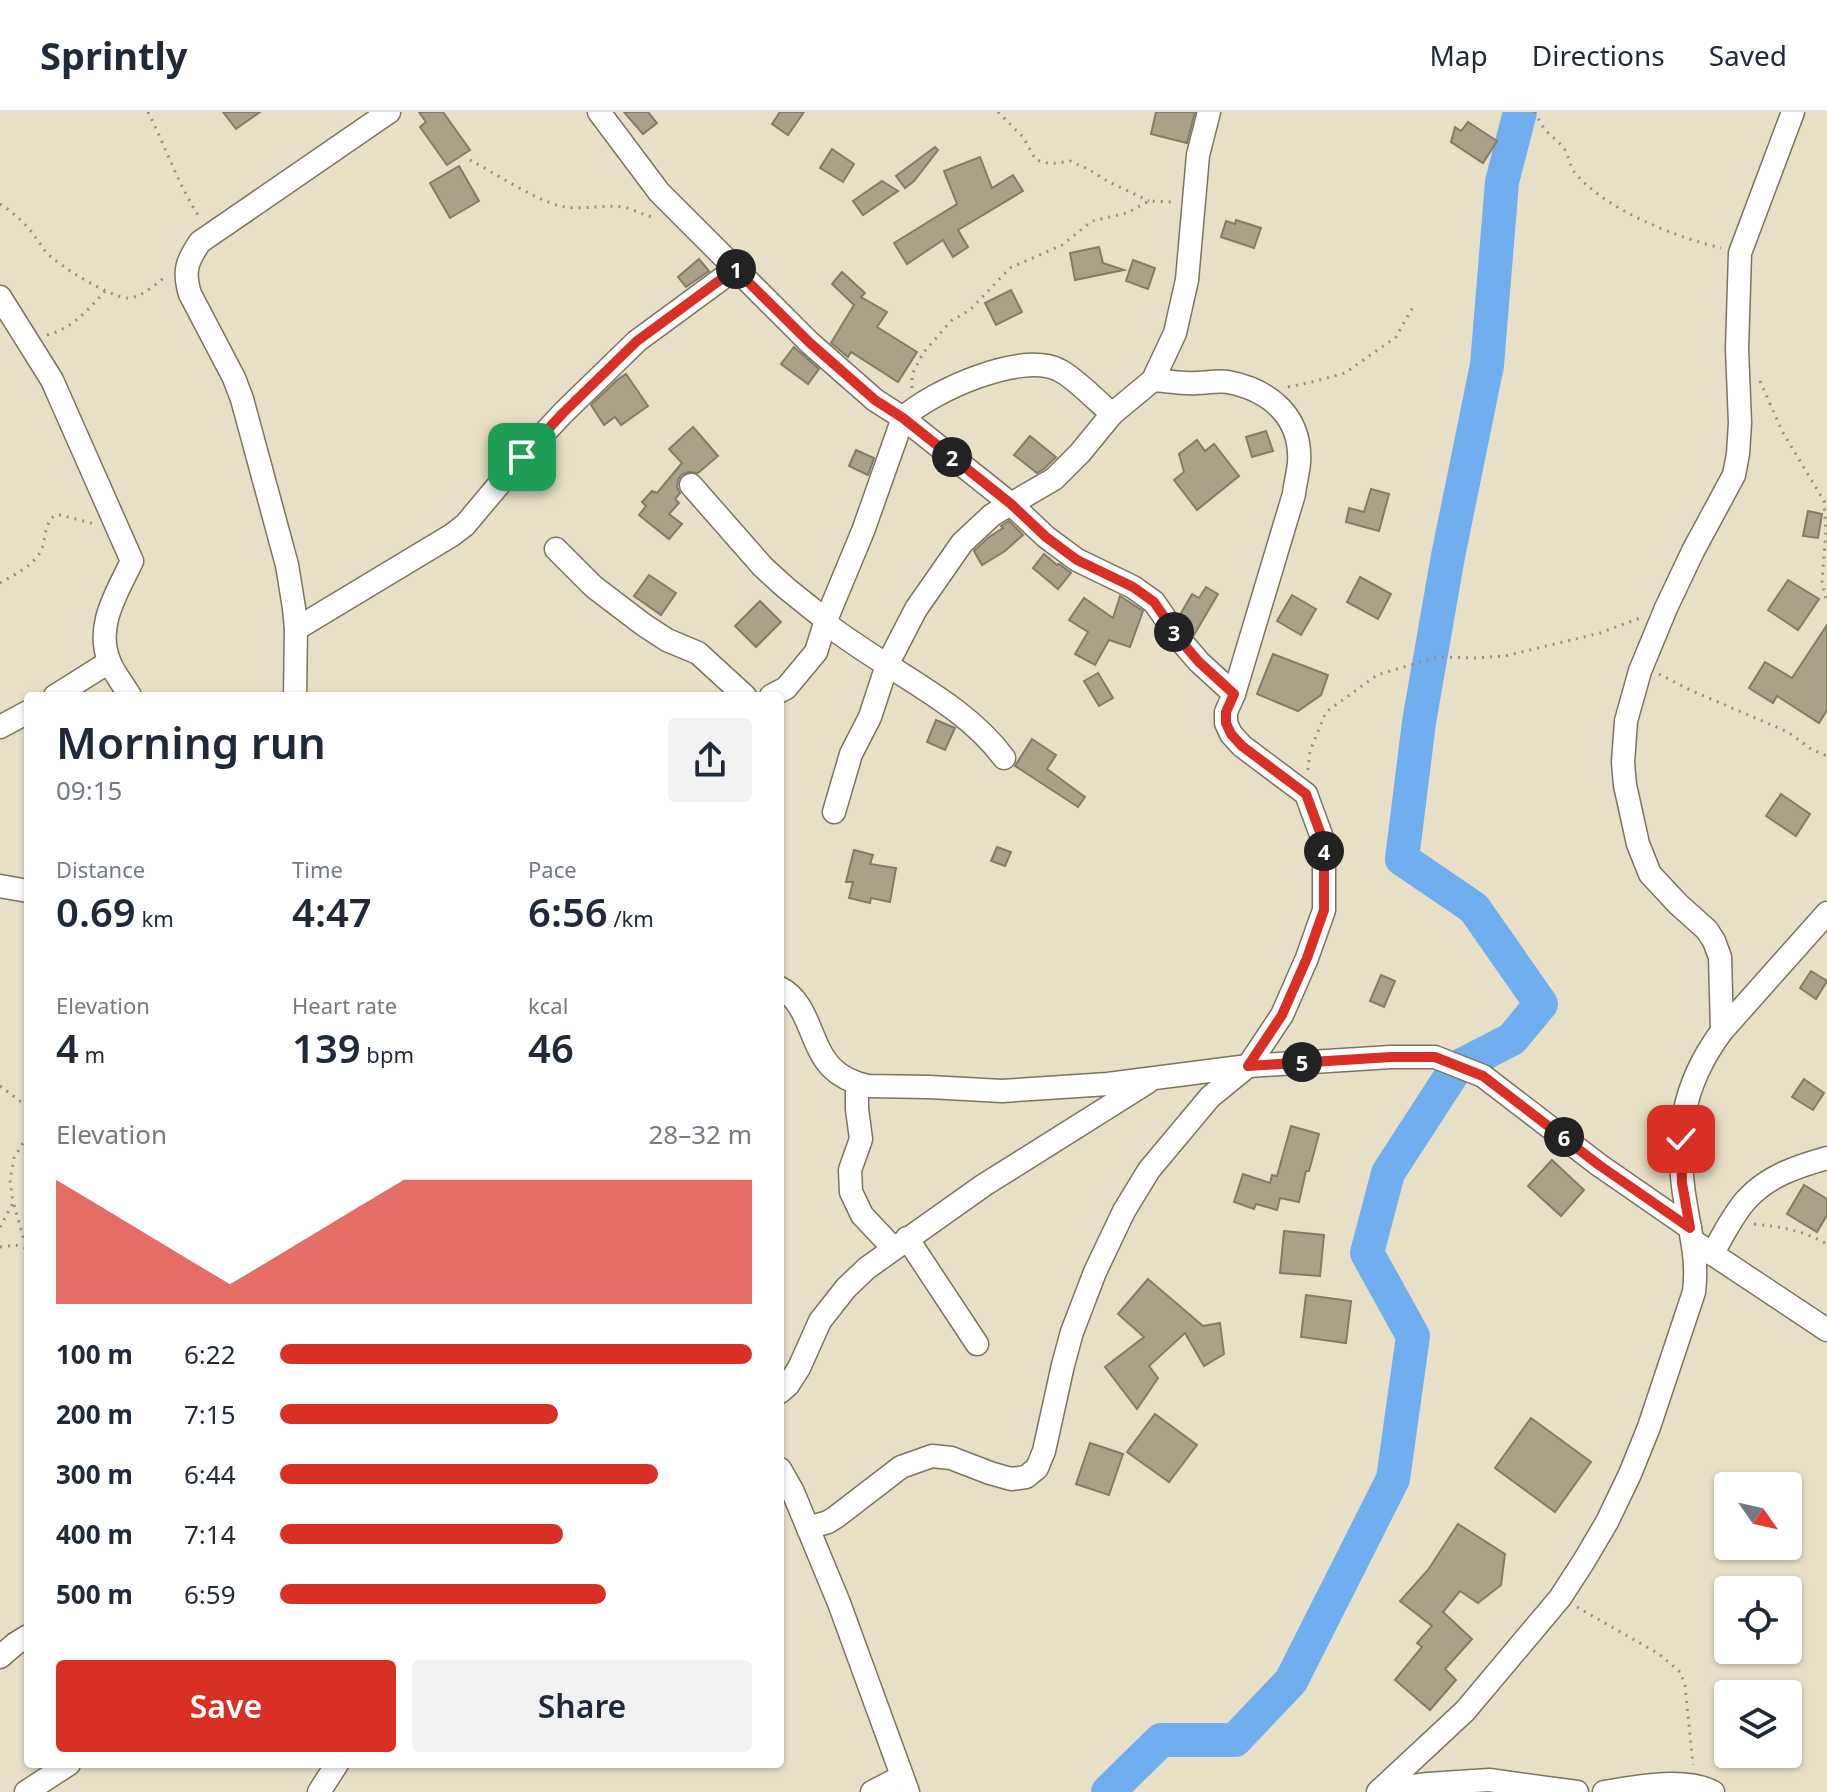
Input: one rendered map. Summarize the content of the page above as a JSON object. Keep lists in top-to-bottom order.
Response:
{
  "north": "bottom right",
  "page": {
    "header": "Sprintly",
    "nav": ["Map", "Directions", "Saved"],
    "pins": [
      "1",
      "2",
      "3",
      "4",
      "5",
      "6"
    ],
    "heading": ["Morning run", "09:15"],
    "stats": [
      ["Distance", "0.69 km"],
      ["Time", "4:47"],
      ["Pace", "6:56 /km"],
      ["Elevation", "4 m"],
      ["Heart rate", "139 bpm"],
      ["kcal", "46"]
    ],
    "chart": ["Elevation", "28–32 m"],
    "list": [
      {
        "name": "100 m",
        "note": "6:22"
      },
      {
        "name": "200 m",
        "note": "7:15"
      },
      {
        "name": "300 m",
        "note": "6:44"
      },
      {
        "name": "400 m",
        "note": "7:14"
      },
      {
        "name": "500 m",
        "note": "6:59"
      }
    ],
    "buttons": ["Save", "Share"]
  }
}
